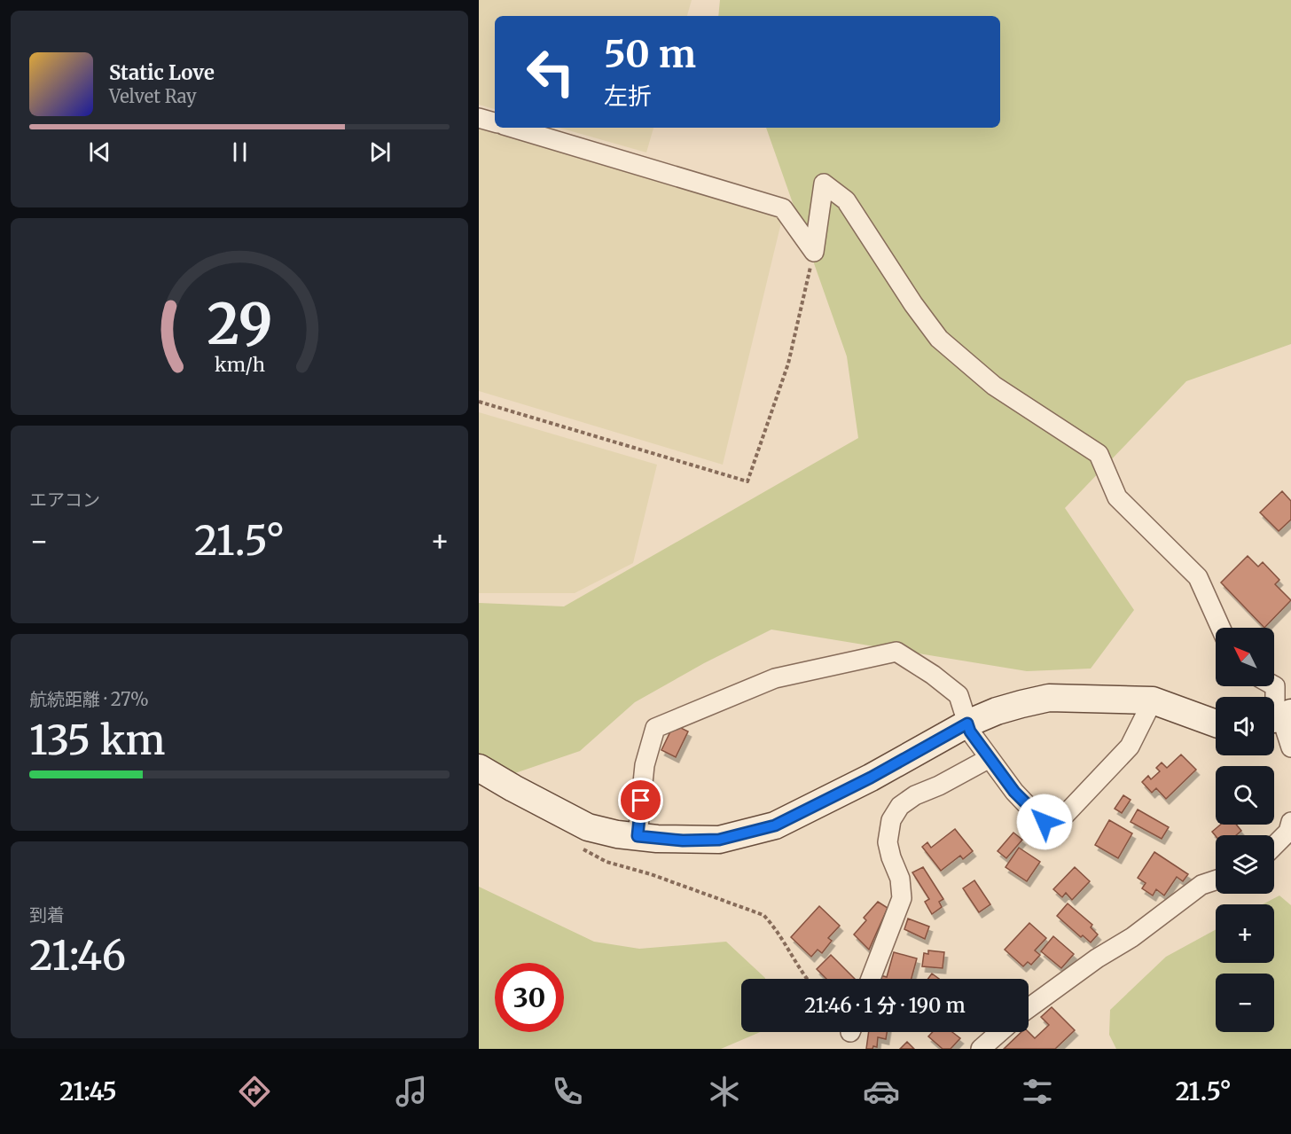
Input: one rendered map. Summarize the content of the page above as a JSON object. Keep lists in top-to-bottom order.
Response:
{
  "north": "top left",
  "page": {
    "turn": ["50 m", "左折"],
    "song": ["Static Love", "Velvet Ray"],
    "tile": [
      "エアコン",
      ["航続距離 · 27%", "135 km"],
      ["到着", "21:46"]
    ],
    "heat": ["−", "21.5°", "+"],
    "map_buttons": ["+", "−"],
    "limit": "30",
    "trip": "21:46 · 1 分 · 190 m",
    "tabs": ["21:45", "21.5°"],
    "gauge": ["29", "km/h"]
  }
}
